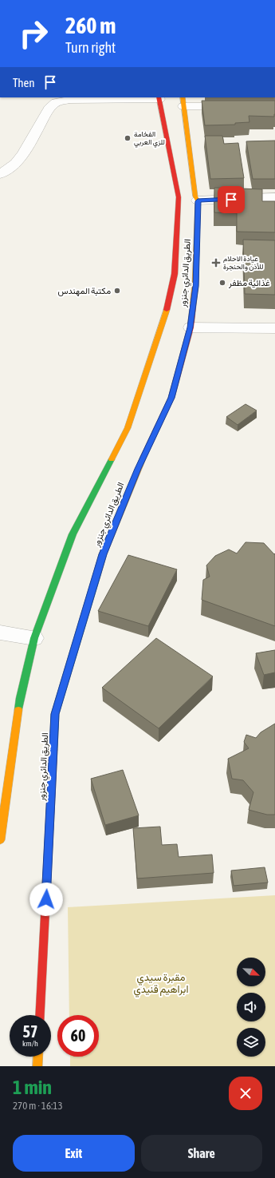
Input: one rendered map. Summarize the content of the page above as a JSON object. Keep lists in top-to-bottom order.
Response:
{
  "streets": {
    "main road": ["الطريق الدائري جنزور"]
  },
  "parks": ["مقبرة سيدي ابراهيم قنيدي"],
  "places": {
    "other": ["الفخامة للزي العربي", "غذائية مظفر", "مكتبة المهندس"],
    "health": ["عيادة الاحلام للأذن والحنجرة"]
  },
  "north": "bottom right",
  "page": {
    "turn": ["260 m", "Turn right"],
    "then": "Then",
    "speed": "57 km/h",
    "limit": "60",
    "heading": ["1 min", "270 m · 16:13"],
    "buttons": ["Exit", "Share"]
  }
}
